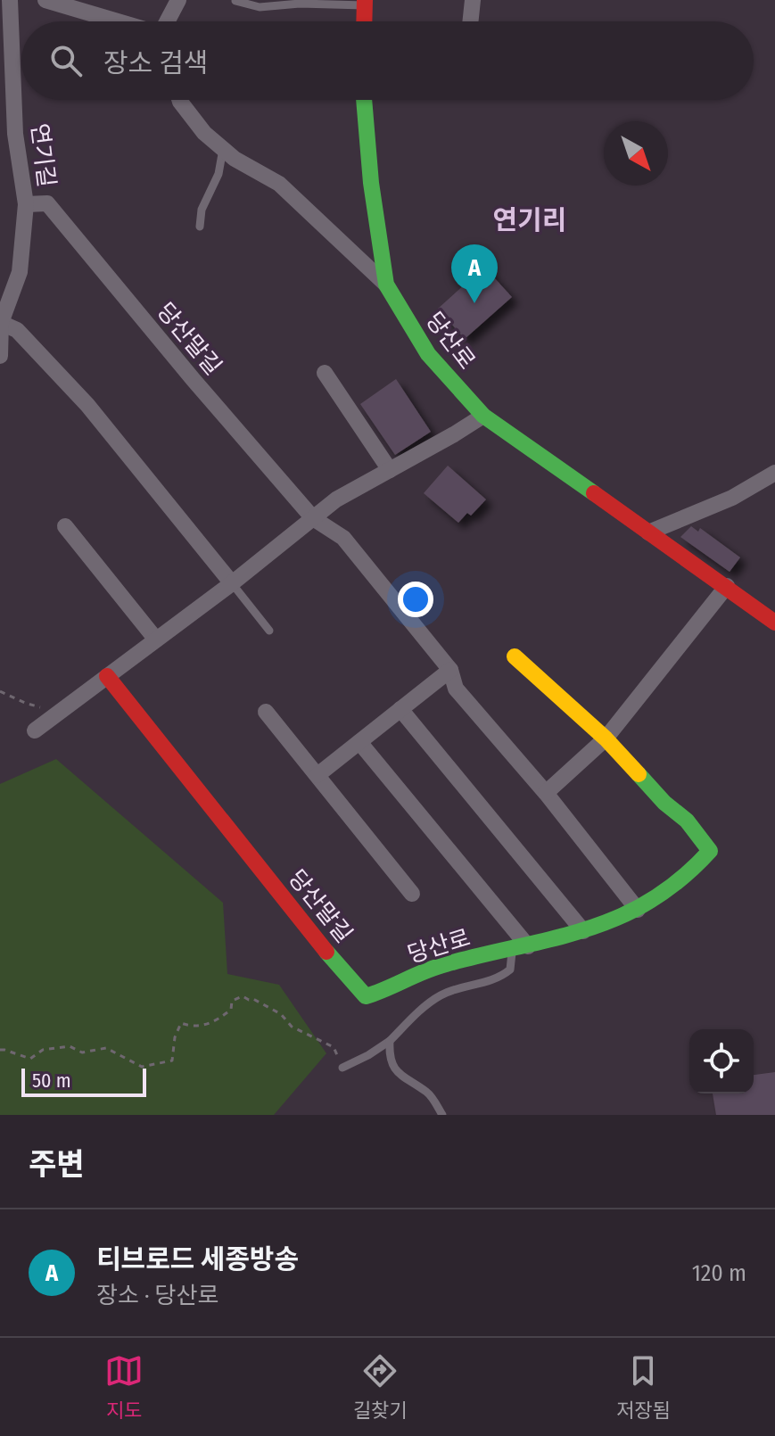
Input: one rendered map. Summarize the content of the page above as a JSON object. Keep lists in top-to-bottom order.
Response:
{
  "streets": {
    "street": ["연기길", "당산말길", "당산로"]
  },
  "crossings": [
    ["연기길", "당산말길"],
    ["당산말길", "당산로"]
  ],
  "districts": ["연기리"],
  "scale_bar": "50 m",
  "north": "bottom right",
  "page": {
    "search": "장소 검색",
    "pins": "A",
    "scale": "50 m",
    "heading": "주변",
    "list": [
      {
        "mark": "A",
        "name": "티브로드 세종방송",
        "note": "장소 · 당산로",
        "value": "120 m"
      }
    ],
    "nav": ["지도", "길찾기", "저장됨"]
  }
}
